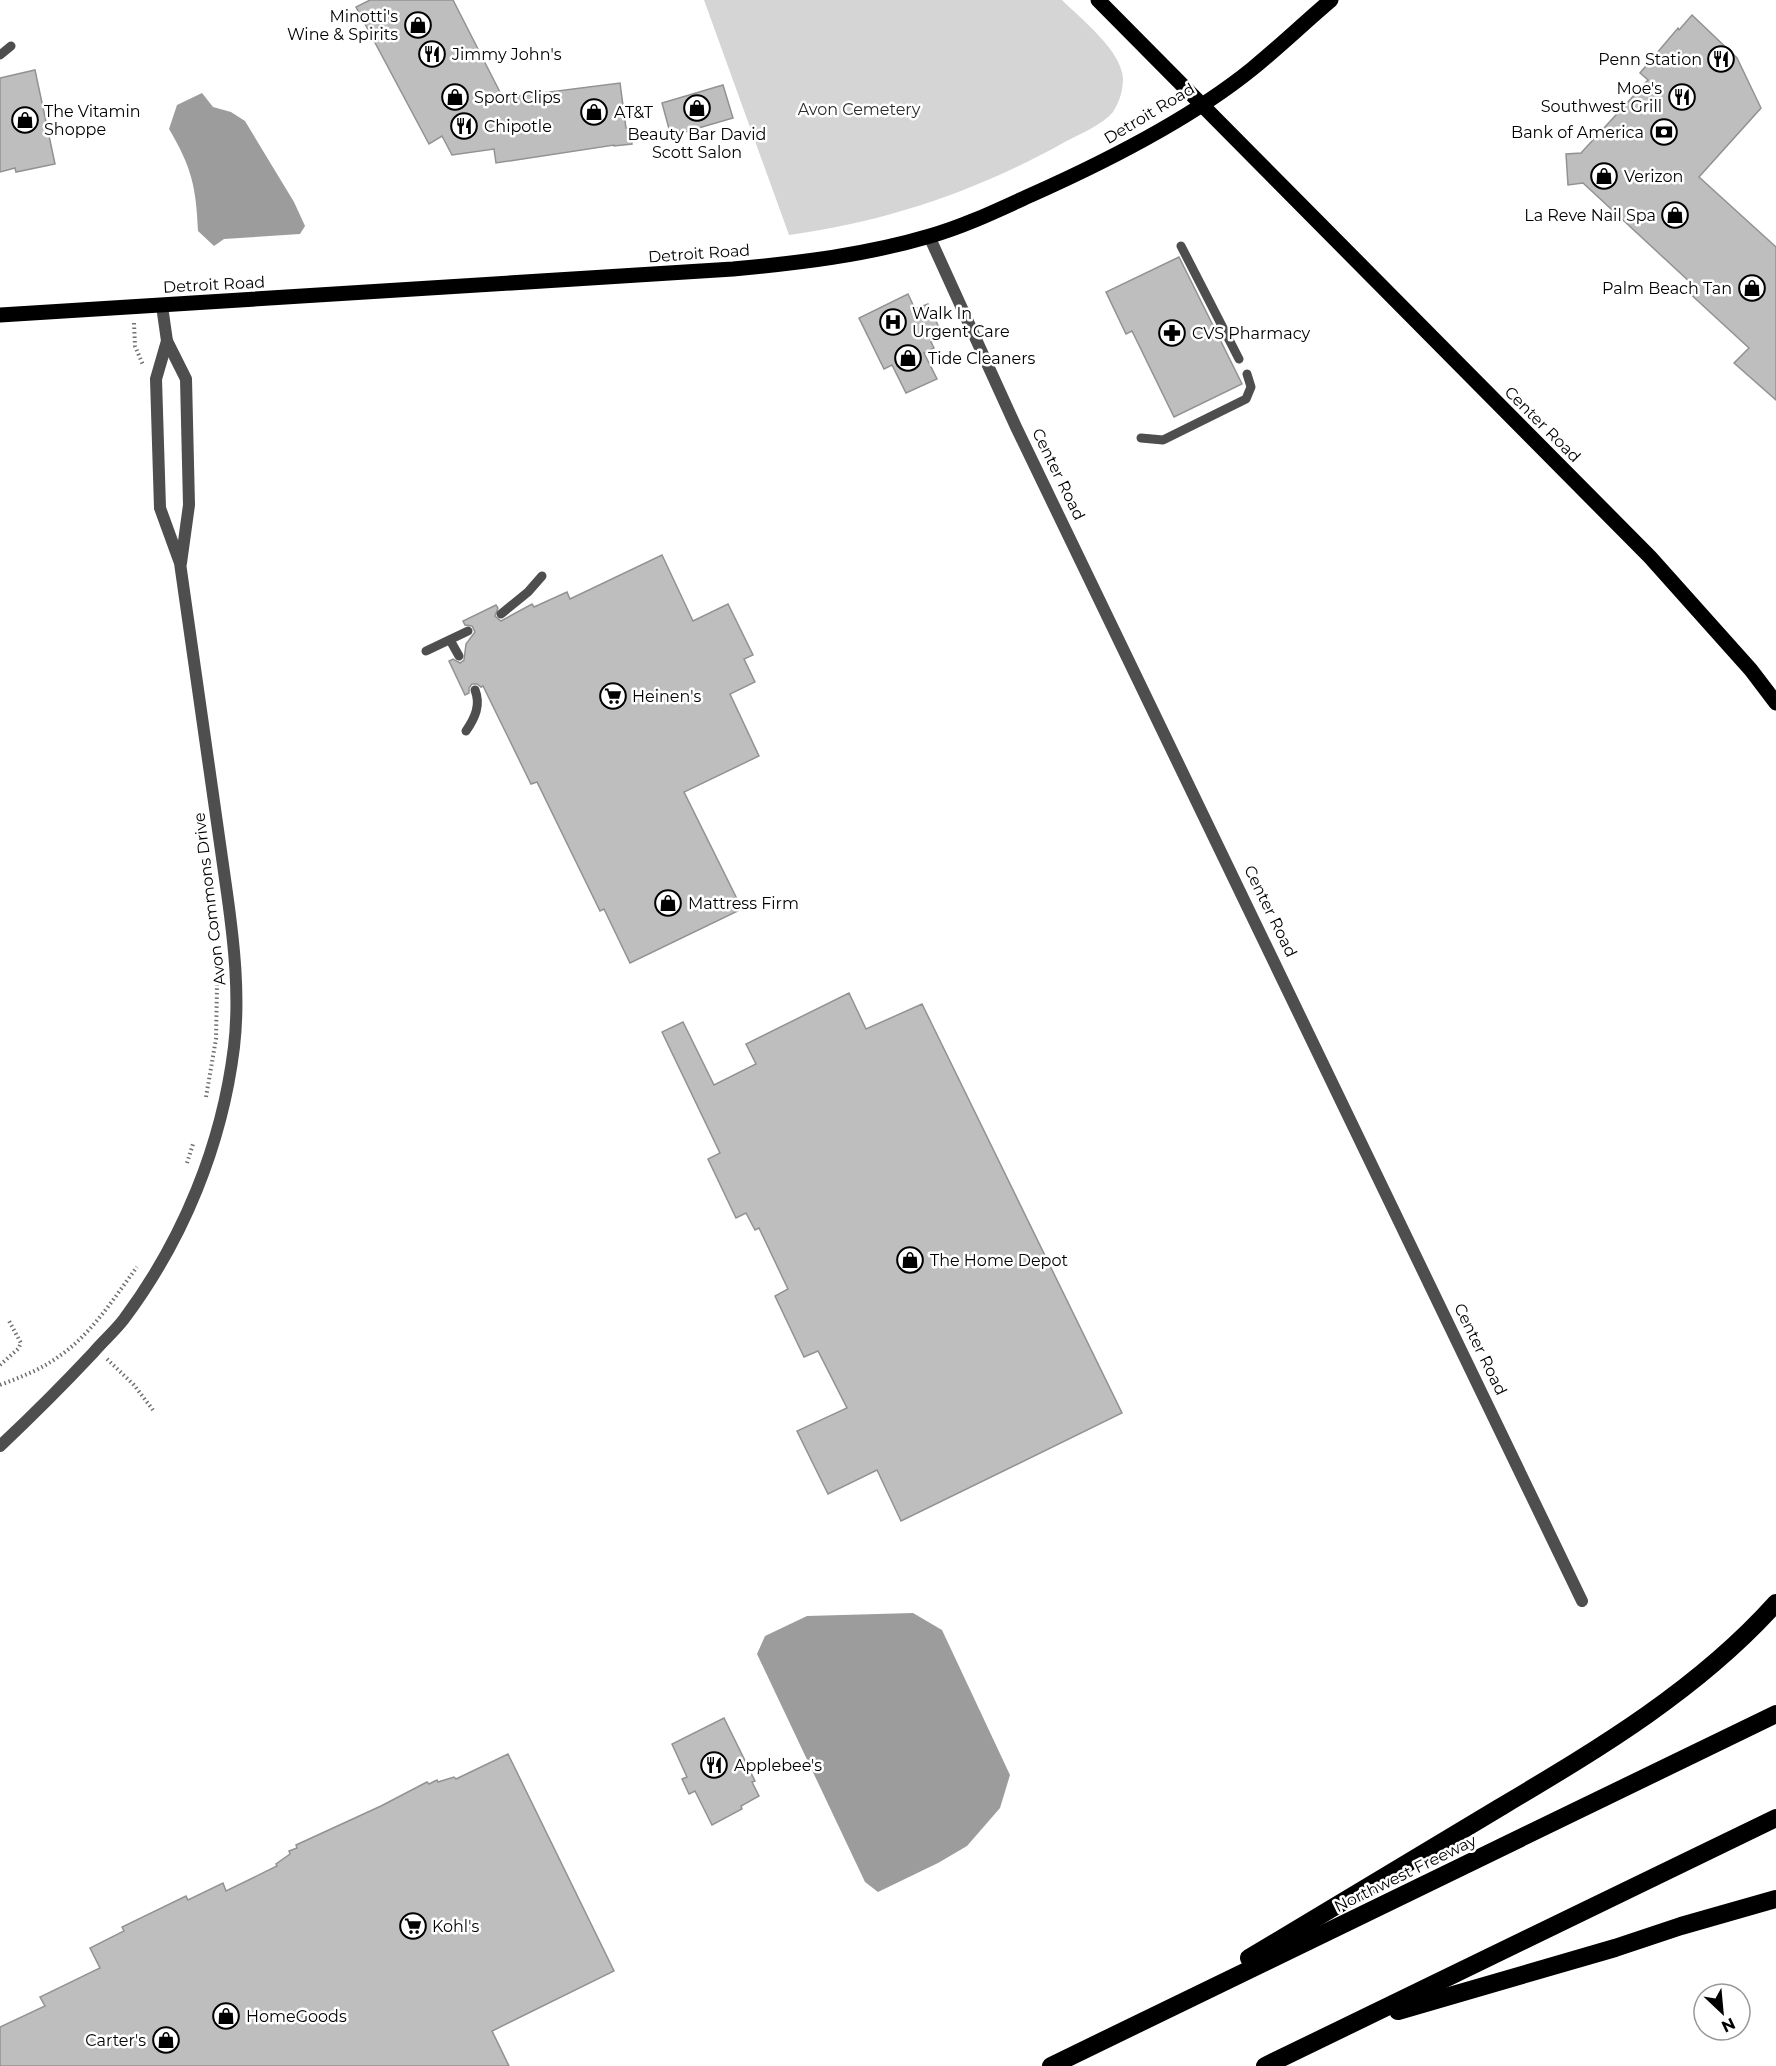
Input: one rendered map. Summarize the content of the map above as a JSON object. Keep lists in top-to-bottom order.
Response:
{
  "streets": {
    "highway": ["Northwest Freeway"],
    "main road": ["Detroit Road", "Center Road"],
    "street": ["Avon Commons Drive"]
  },
  "crossings": [
    ["Detroit Road", "Center Road"],
    ["Detroit Road", "Avon Commons Drive"]
  ],
  "parks": ["Avon Cemetery"],
  "places": {
    "shop": [
      "Minotti's Wine & Spirits",
      "Sport Clips",
      "Beauty Bar David Scott Salon",
      "AT&T",
      "The Vitamin Shoppe",
      "Verizon",
      "La Reve Nail Spa",
      "Palm Beach Tan",
      "Tide Cleaners",
      "Mattress Firm",
      "The Home Depot",
      "HomeGoods",
      "Carter's"
    ],
    "restaurant": [
      "Jimmy John's",
      "Penn Station",
      "Moe's Southwest Grill",
      "Chipotle",
      "Applebee's"
    ],
    "bank": ["Bank of America"],
    "hospital": ["Walk In Urgent Care"],
    "pharmacy": ["CVS Pharmacy"],
    "supermarket": ["Heinen's", "Kohl's"]
  },
  "north": "bottom right"
}
